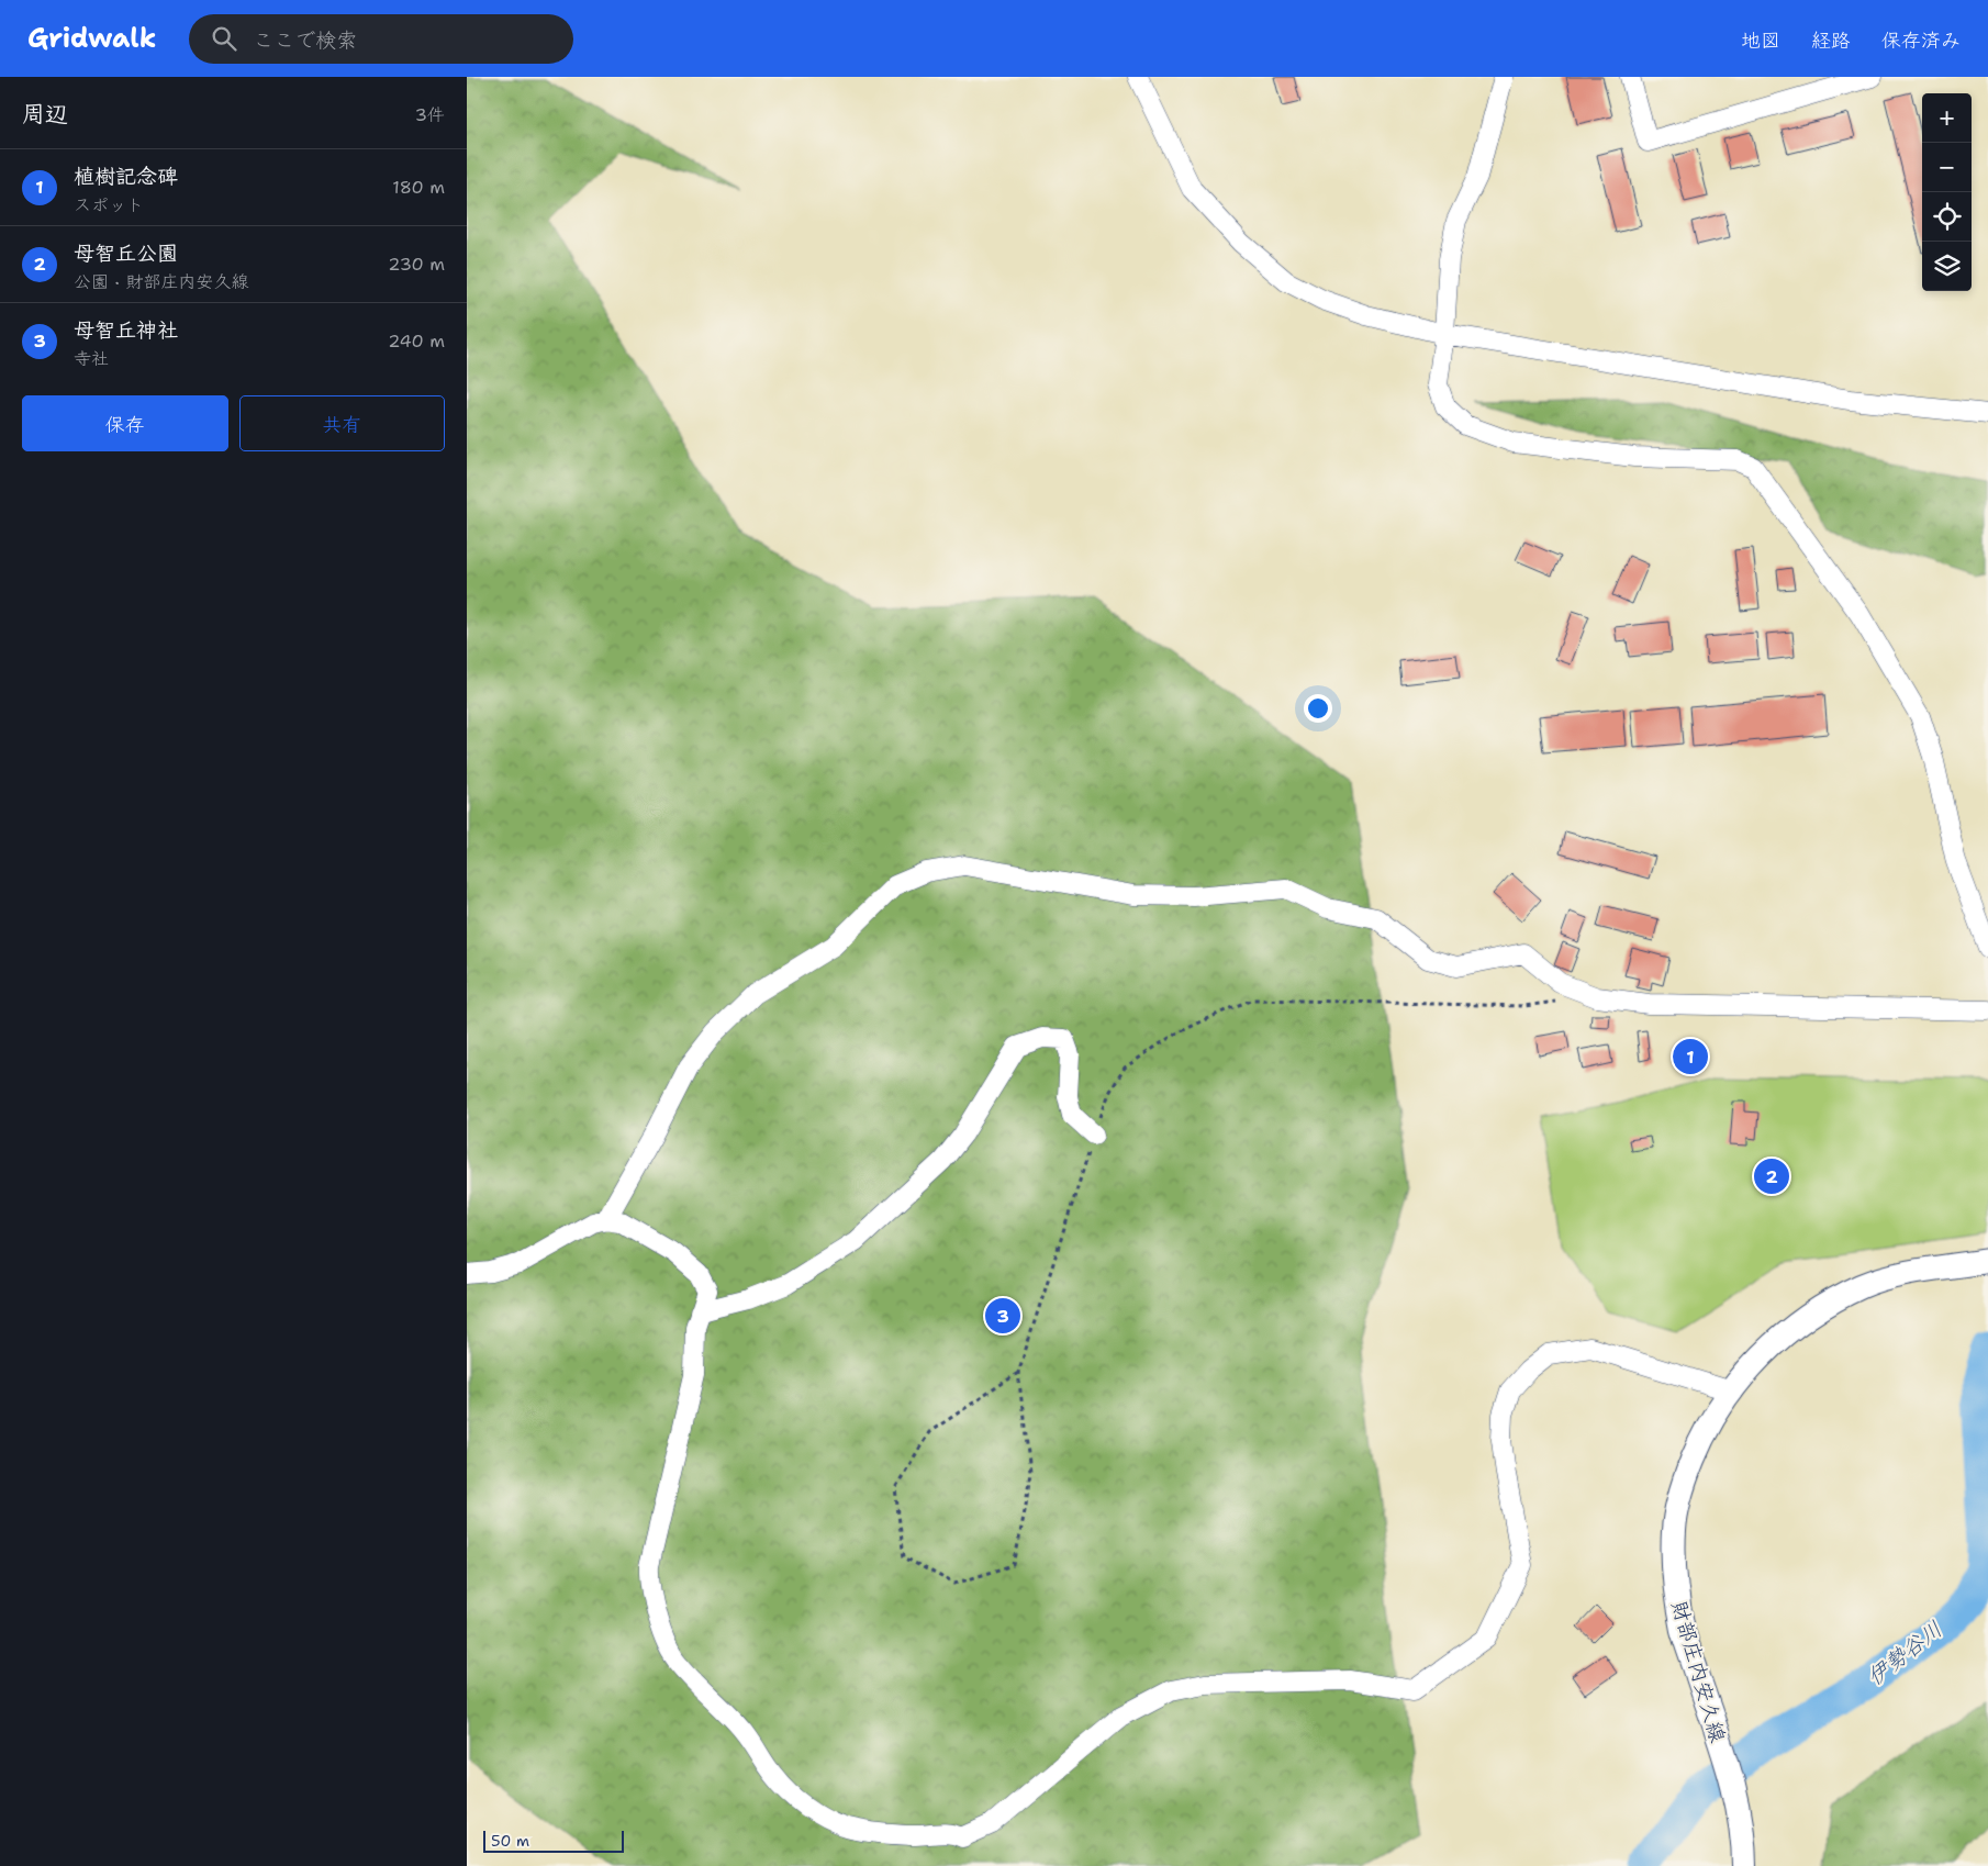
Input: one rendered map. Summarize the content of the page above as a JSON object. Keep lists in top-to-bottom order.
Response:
{
  "streets": {
    "main road": ["財部庄内安久線"]
  },
  "water": ["伊勢谷川"],
  "scale_bar": "50 m",
  "page": {
    "header": "Gridwalk",
    "search": "ここで検索",
    "nav": ["地図", "経路", "保存済み"],
    "heading": ["周辺", "3件"],
    "map_buttons": ["+", "−"],
    "list": [
      {
        "mark": "1",
        "name": "植樹記念碑",
        "note": "スポット",
        "value": "180 m"
      },
      {
        "mark": "2",
        "name": "母智丘公園",
        "note": "公園 · 財部庄内安久線",
        "value": "230 m"
      },
      {
        "mark": "3",
        "name": "母智丘神社",
        "note": "寺社",
        "value": "240 m"
      }
    ],
    "buttons": ["保存", "共有"],
    "pins": ["1", "2", "3"],
    "scale": "50 m"
  }
}
